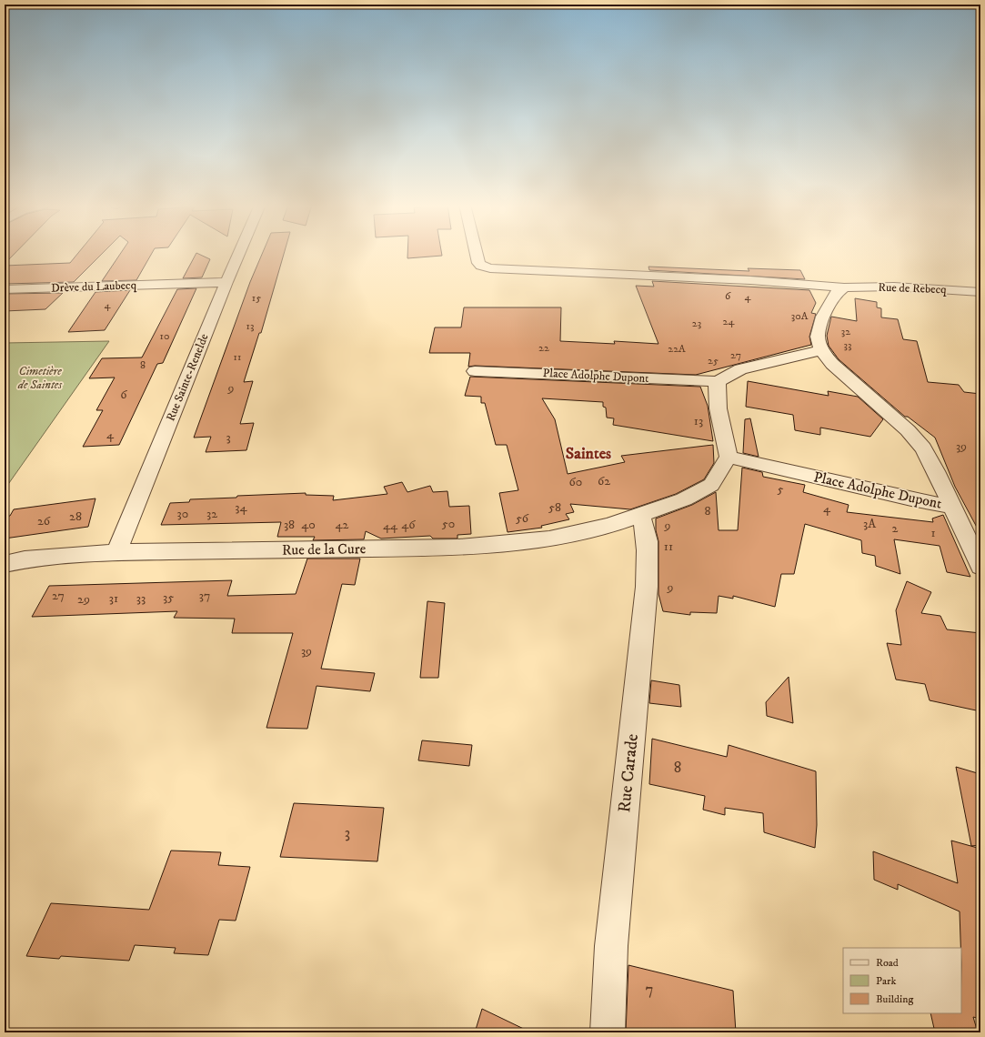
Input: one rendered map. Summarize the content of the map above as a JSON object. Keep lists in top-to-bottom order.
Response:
{
  "streets": {
    "street": [
      "Drève du Laubecq",
      "Rue de Rebecq",
      "Place Adolphe Dupont",
      "Rue Sainte-Renelde",
      "Rue de la Cure",
      "Rue Carade"
    ]
  },
  "crossings": [
    ["Drève du Laubecq", "Rue Sainte-Renelde"],
    ["Rue Sainte-Renelde", "Rue de la Cure"],
    ["Rue de la Cure", "Rue Carade"]
  ],
  "districts": ["Saintes"],
  "parks": ["Cimetière de Saintes"],
  "house_numbers": [
    "6",
    "4",
    "15",
    "4",
    "30A",
    "24",
    "23",
    "13",
    "32",
    "10",
    "33",
    "22",
    "22A",
    "27",
    "11",
    "25",
    "8",
    "9",
    "6",
    "13",
    "4",
    "3",
    "39",
    "62",
    "60",
    "5",
    "34",
    "58",
    "4",
    "8",
    "30",
    "32",
    "28",
    "56",
    "26",
    "50",
    "3A",
    "38",
    "40",
    "42",
    "46",
    "44",
    "9",
    "2",
    "1",
    "11",
    "9",
    "27",
    "37",
    "35",
    "31",
    "33",
    "29",
    "39",
    "8",
    "3",
    "7"
  ],
  "legend": ["Road", "Park", "Building"]
}
